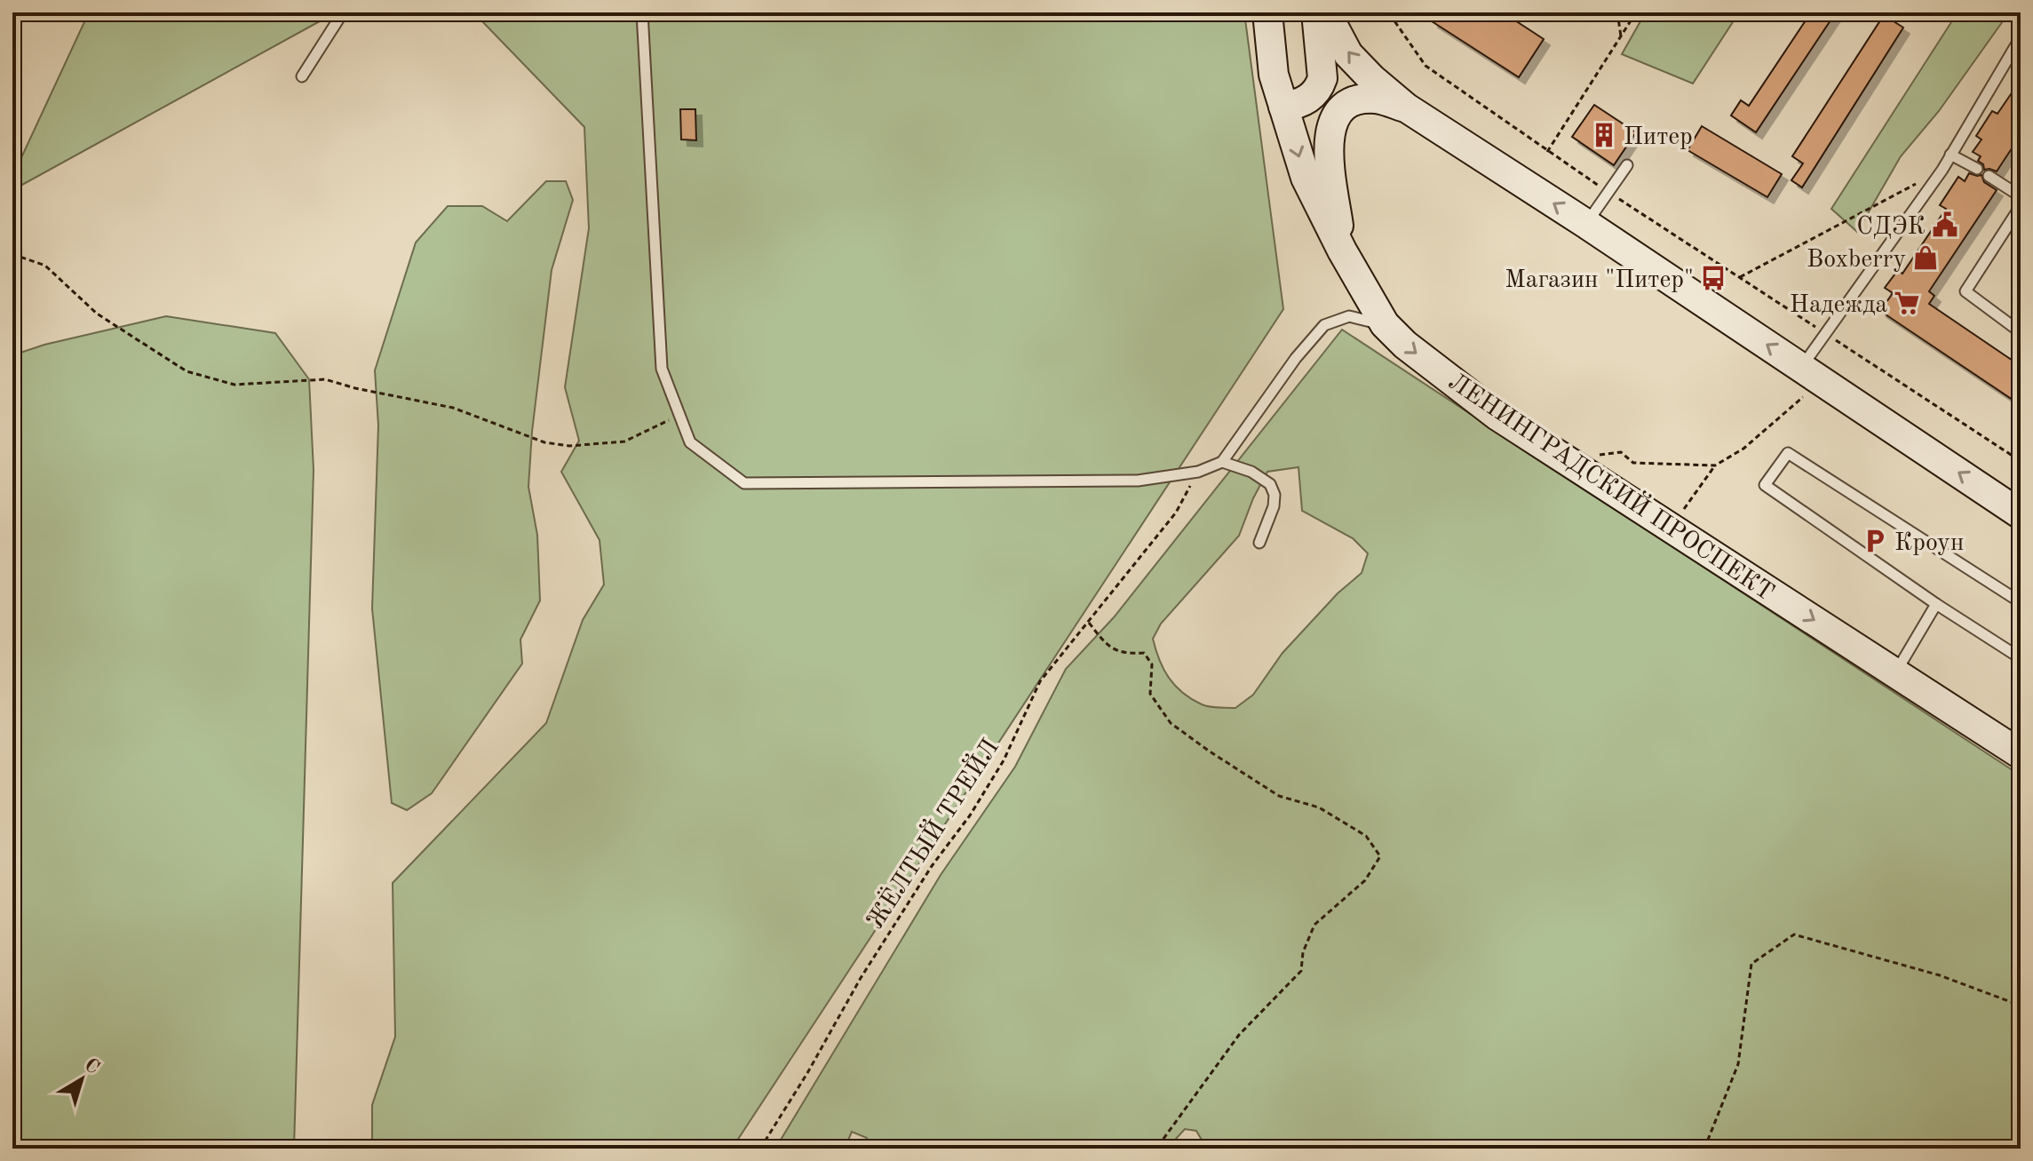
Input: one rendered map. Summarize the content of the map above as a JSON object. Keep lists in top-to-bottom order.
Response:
{
  "streets": {
    "main road": ["ЛЕНИНГРАДСКИЙ ПРОСПЕКТ"],
    "path": ["ЖЁЛТЫЙ ТРЕЙЛ"]
  },
  "places": {
    "building": ["Питер"],
    "public building": ["СДЭК"],
    "shop": ["Boxberry"],
    "bus stop": ["Магазин \"Питер\""],
    "supermarket": ["Надежда"],
    "parking": ["Кроун"]
  },
  "north": "top right"
}
